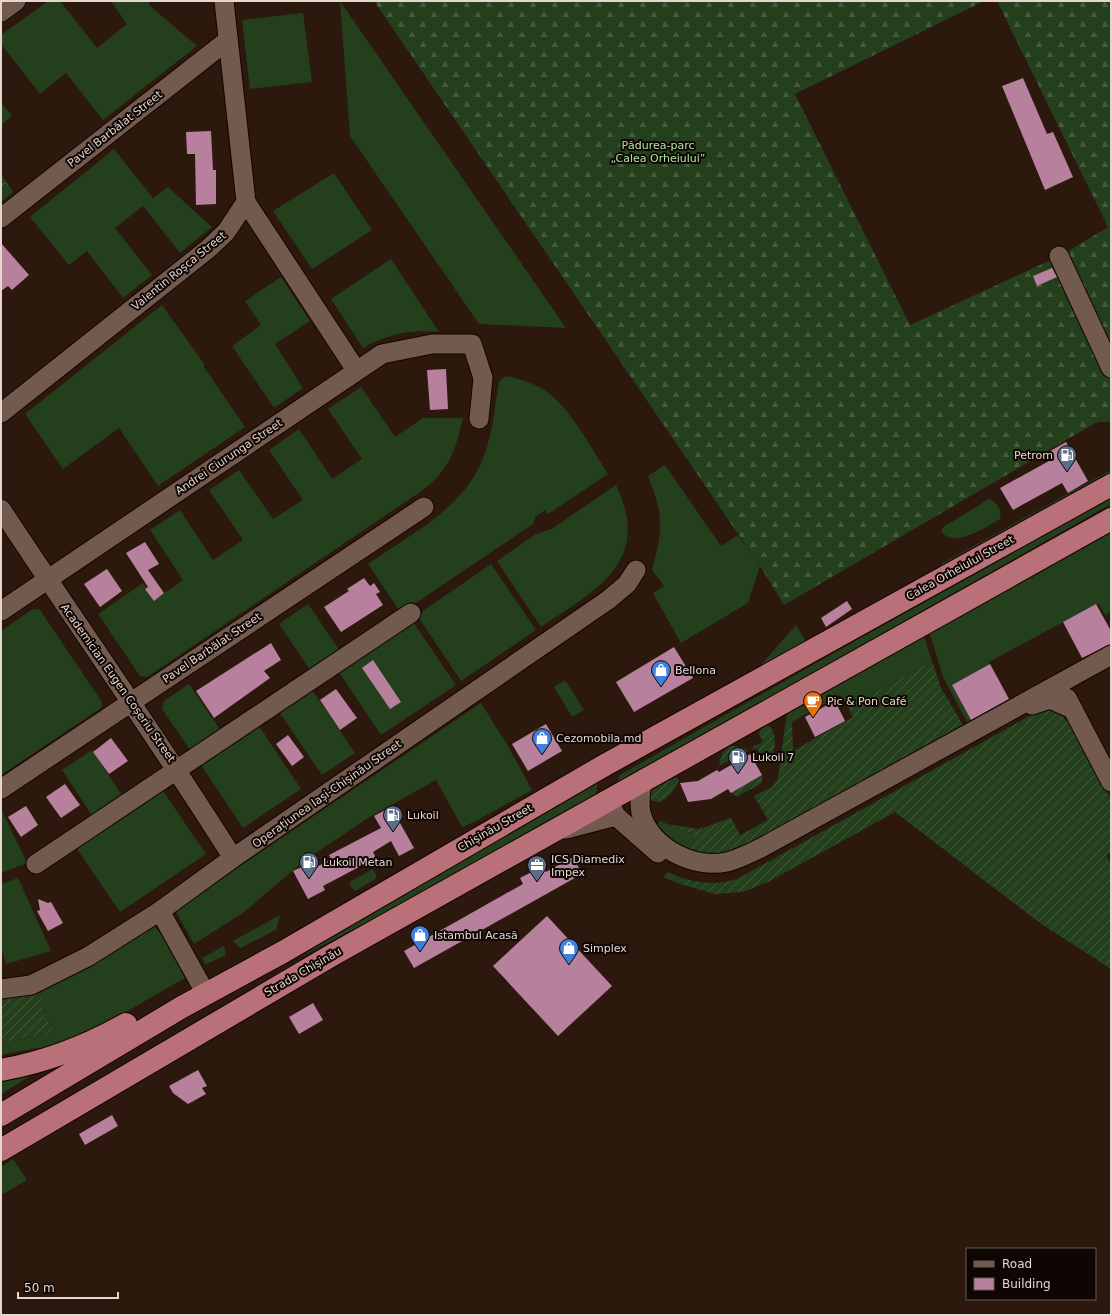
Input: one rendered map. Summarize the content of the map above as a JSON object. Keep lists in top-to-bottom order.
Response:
{
  "streets": {
    "highway": ["Calea Orheiului Street", "Chișinău Street", "Strada Chișinău"],
    "street": [
      "Pavel Barbălat Street",
      "Valentin Roșca Street",
      "Andrei Ciurunga Street",
      "Academician Eugen Coșeriu Street",
      "Operațiunea Iași-Chișinău Street"
    ]
  },
  "crossings": [
    ["Pavel Barbălat Street", "Academician Eugen Coșeriu Street"],
    ["Andrei Ciurunga Street", "Academician Eugen Coșeriu Street"],
    ["Calea Orheiului Street", "Chișinău Street"],
    ["Academician Eugen Coșeriu Street", "Operațiunea Iași-Chișinău Street"]
  ],
  "parks": ["Pădurea-parc „Calea Orheiului”"],
  "places": {
    "fuel station": [
      "Petrom",
      "Lukoil 7",
      "Lukoil",
      "Lukoil Metan"
    ],
    "shop": [
      "Bellona",
      "Cezomobila.md",
      "Istambul Acasă",
      "Simplex"
    ],
    "cafe": ["Pic & Pon Café"],
    "office": ["ICS Diamedix Impex"]
  },
  "legend": ["Road", "Building"],
  "scale_bar": "50 m"
}
